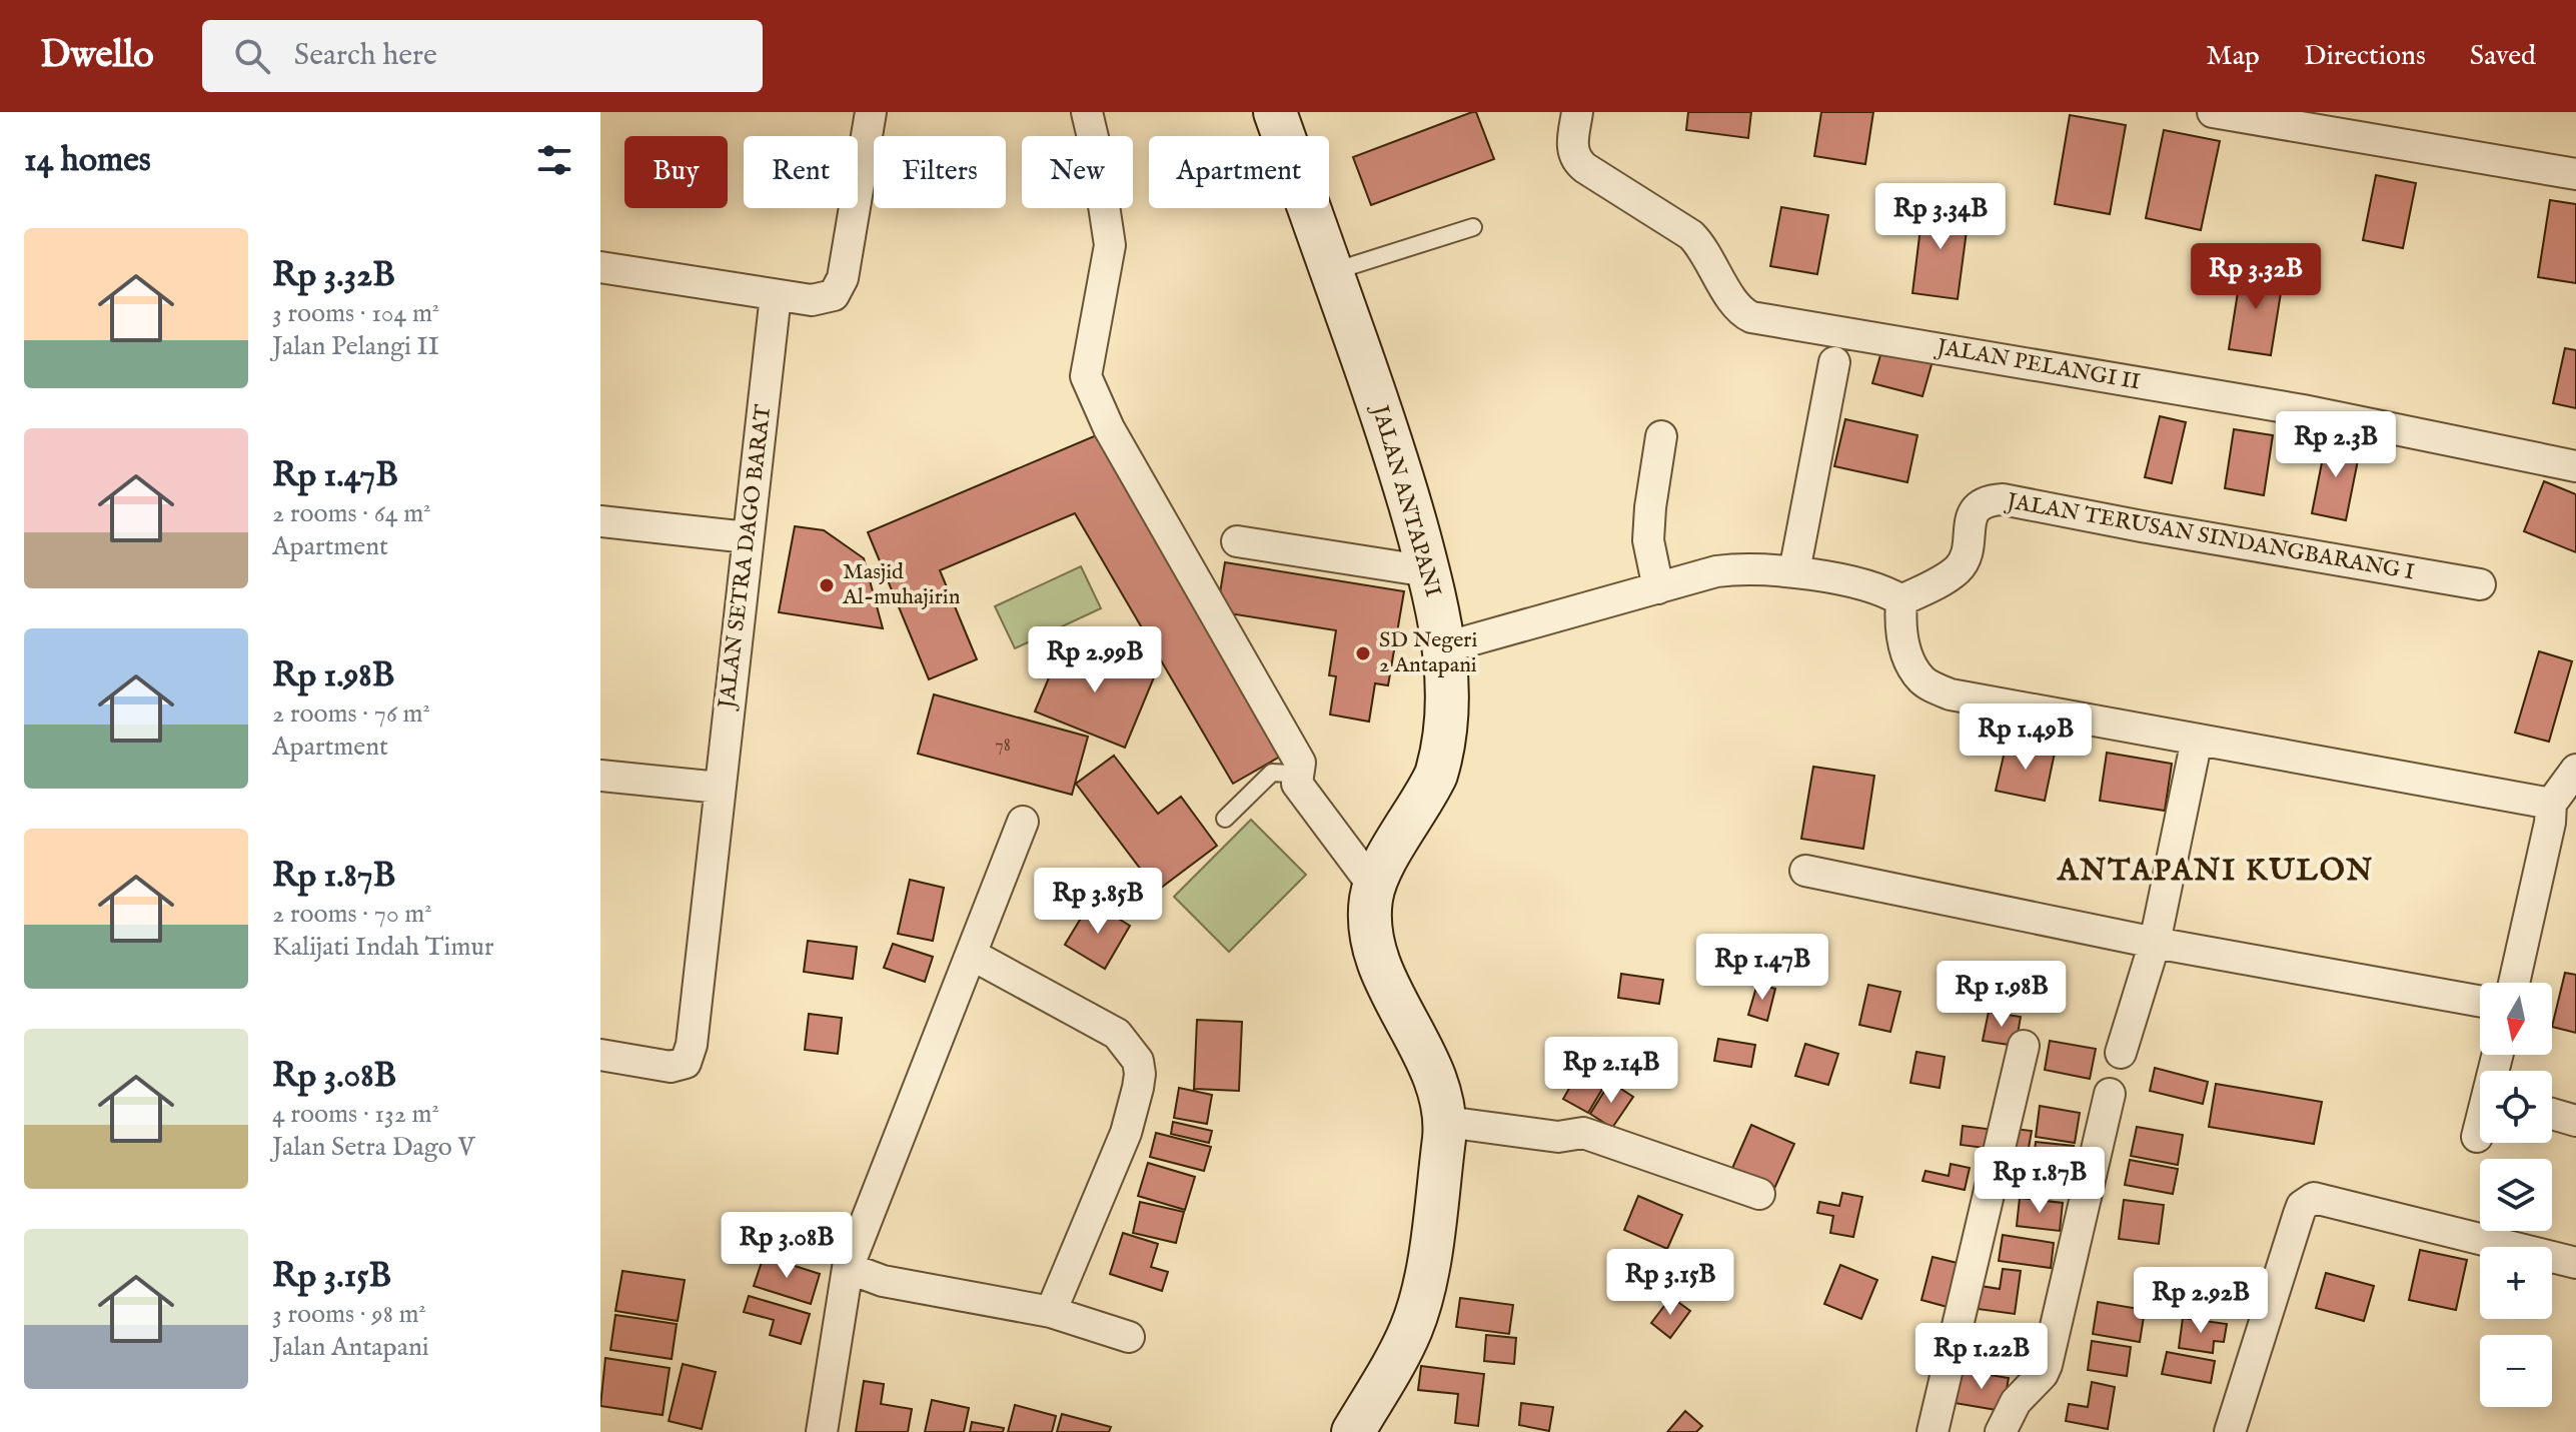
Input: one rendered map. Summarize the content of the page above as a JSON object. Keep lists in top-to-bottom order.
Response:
{
  "streets": {
    "street": [
      "JALAN PELANGI II",
      "JALAN ANTAPANI",
      "JALAN TERUSAN SINDANGBARANG I",
      "JALAN SETRA DAGO BARAT"
    ]
  },
  "districts": ["ANTAPANI KULON"],
  "places": ["Masjid Al-muhajirin", "SD Negeri 2 Antapani"],
  "house_numbers": ["78"],
  "north": "bottom",
  "page": {
    "header": "Dwello",
    "search": "Search here",
    "nav": ["Map", "Directions", "Saved"],
    "heading": "14 homes",
    "chip": [
      "Buy",
      "Rent",
      "Filters",
      "New",
      "Apartment"
    ],
    "price": [
      "Rp 3.34B",
      "Rp 3.32B",
      "Rp 2.3B",
      "Rp 2.99B",
      "Rp 1.49B",
      "Rp 3.85B",
      "Rp 1.47B",
      "Rp 1.98B",
      "Rp 2.14B",
      "Rp 1.87B",
      "Rp 3.08B",
      "Rp 3.15B",
      "Rp 2.92B",
      "Rp 1.22B"
    ],
    "list": [
      {
        "name": "Rp 3.32B",
        "note": "3 rooms · 104 m² · Jalan Pelangi II"
      },
      {
        "name": "Rp 1.47B",
        "note": "2 rooms · 64 m² · Apartment"
      },
      {
        "name": "Rp 1.98B",
        "note": "2 rooms · 76 m² · Apartment"
      },
      {
        "name": "Rp 1.87B",
        "note": "2 rooms · 70 m² · Kalijati Indah Timur"
      },
      {
        "name": "Rp 3.08B",
        "note": "4 rooms · 132 m² · Jalan Setra Dago V"
      },
      {
        "name": "Rp 3.15B",
        "note": "3 rooms · 98 m² · Jalan Antapani"
      }
    ],
    "map_buttons": ["+", "−"]
  }
}
